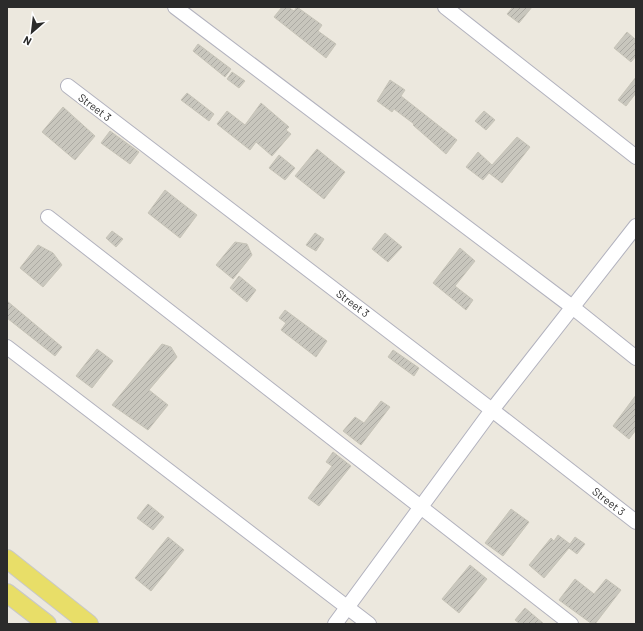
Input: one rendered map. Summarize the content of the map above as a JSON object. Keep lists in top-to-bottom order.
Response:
{
  "streets": {
    "street": ["Street 3"]
  },
  "north": "bottom left"
}
